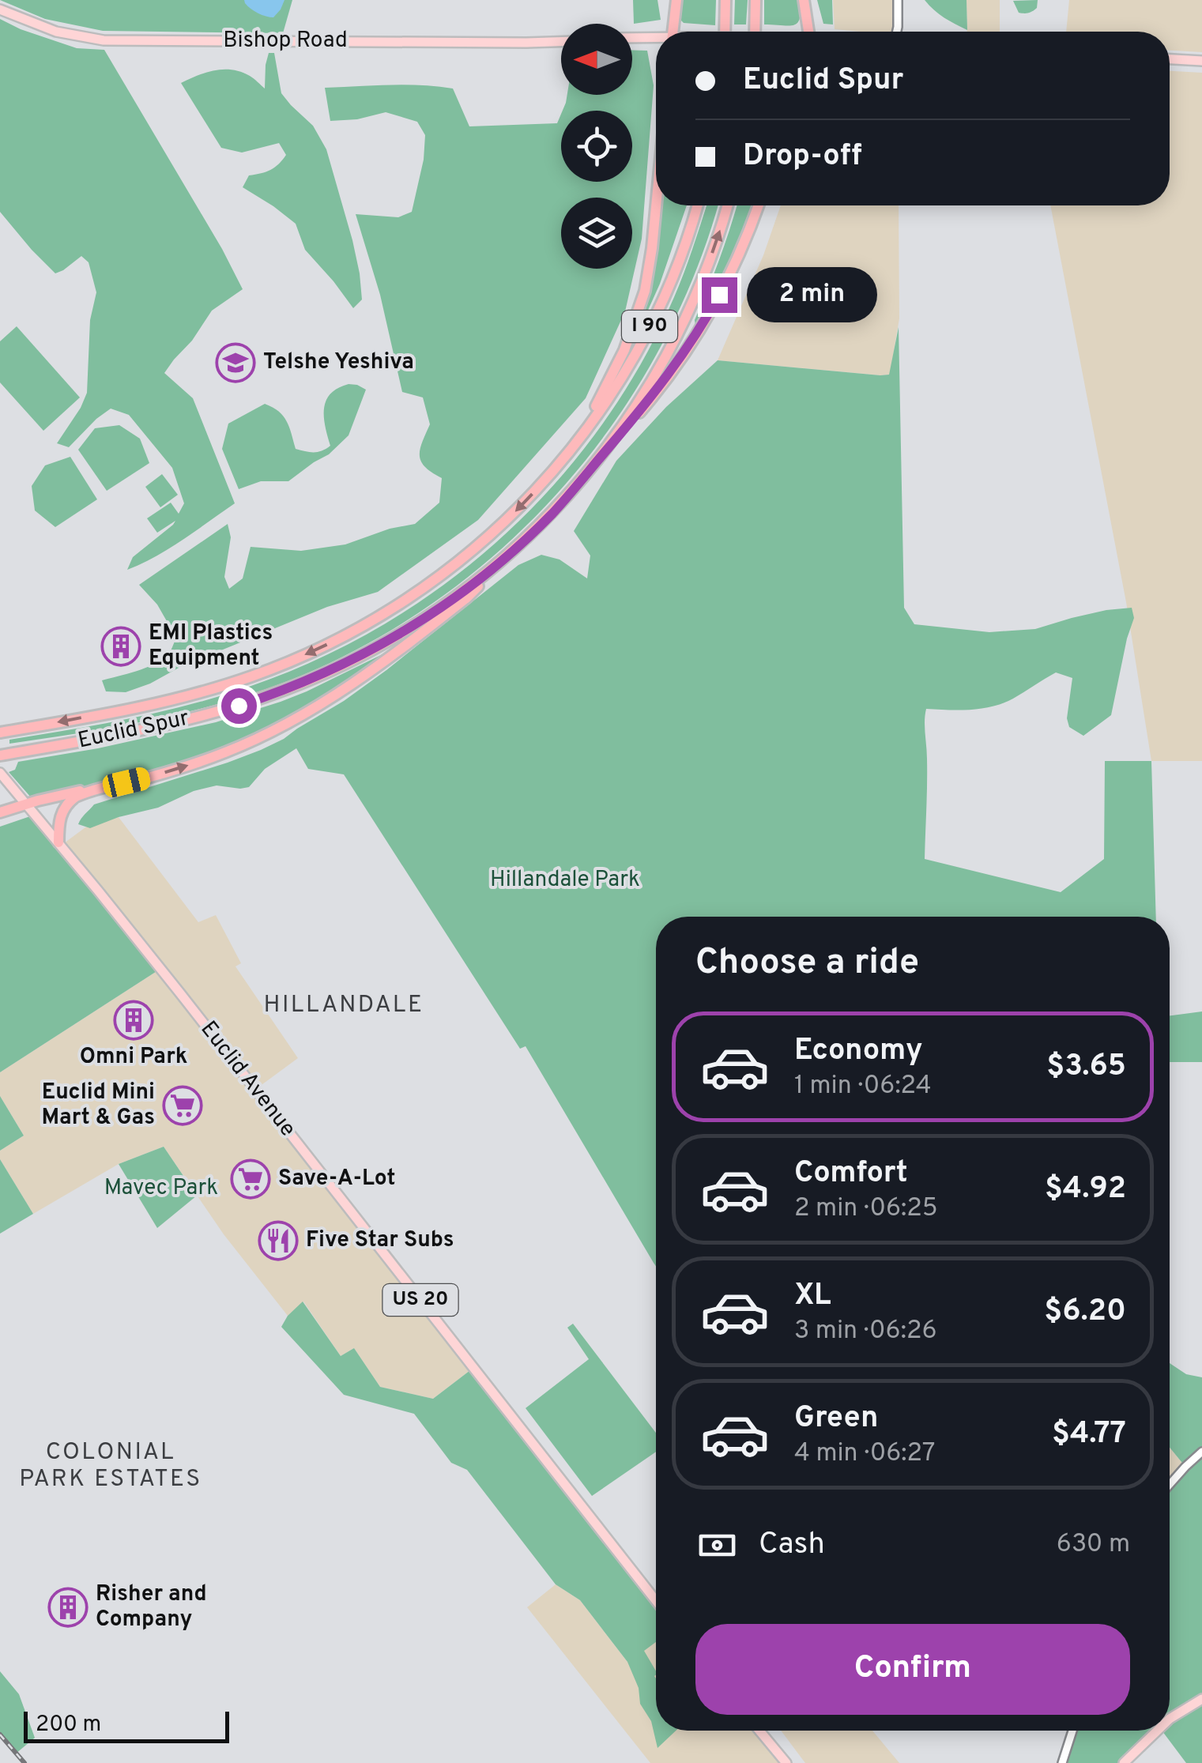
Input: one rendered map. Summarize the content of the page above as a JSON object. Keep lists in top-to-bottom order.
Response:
{
  "streets": {
    "highway": ["I 90", "Euclid Spur"],
    "main road": ["Bishop Road", "Euclid Avenue", "US 20"]
  },
  "districts": ["HILLANDALE", "COLONIAL PARK ESTATES"],
  "parks": ["Hillandale Park", "Mavec Park"],
  "places": {
    "school or university": ["Telshe Yeshiva"],
    "building": ["EMI Plastics Equipment", "Omni Park", "Risher and Company"],
    "supermarket": ["Euclid Mini Mart & Gas", "Save-A-Lot"],
    "restaurant": ["Five Star Subs"]
  },
  "scale_bar": "200 m",
  "north": "left",
  "page": {
    "banner": ["Euclid Spur", "Drop-off"],
    "bubble": "2 min",
    "heading": "Choose a ride",
    "list": [
      {
        "name": "Economy",
        "note": "1 min · 06:24",
        "value": "$3.65"
      },
      {
        "name": "Comfort",
        "note": "2 min · 06:25",
        "value": "$4.92"
      },
      {
        "name": "XL",
        "note": "3 min · 06:26",
        "value": "$6.20"
      },
      {
        "name": "Green",
        "note": "4 min · 06:27",
        "value": "$4.77"
      }
    ],
    "pay": ["Cash", "630 m"],
    "buttons": "Confirm",
    "scale": "200 m"
  }
}
